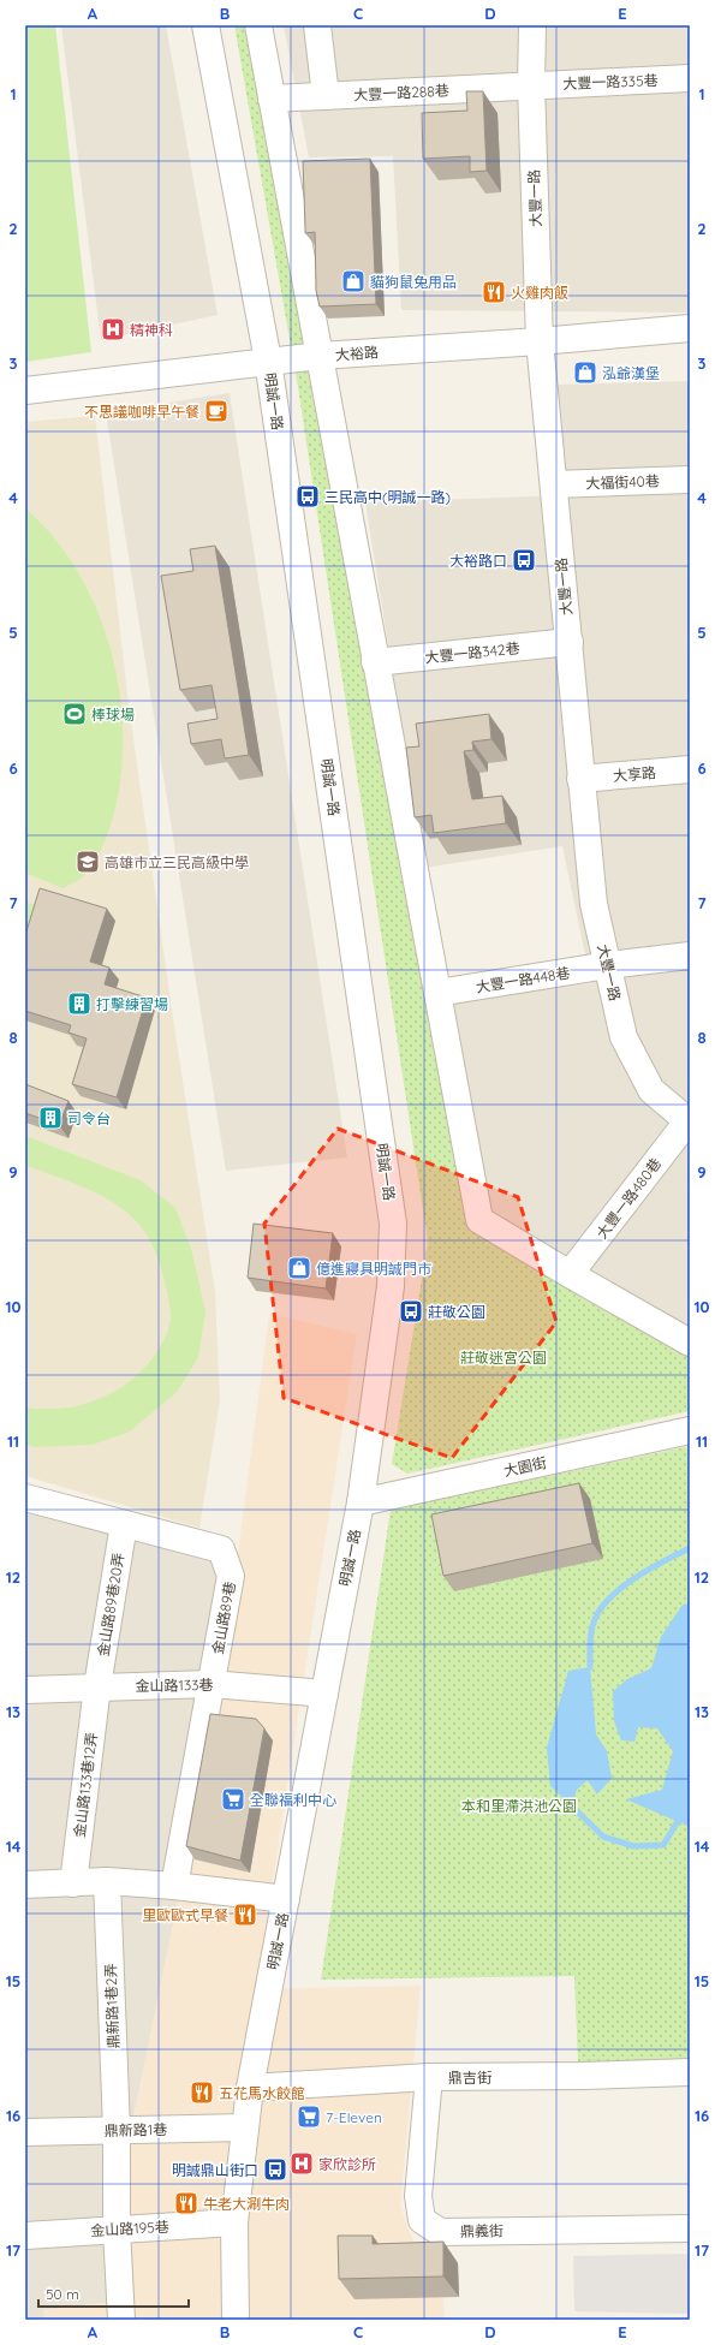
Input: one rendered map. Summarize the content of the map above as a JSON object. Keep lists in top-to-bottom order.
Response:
{
  "streets": {
    "street": [
      "大豐一路335巷",
      "大豐一路288巷",
      "大豐一路",
      "大裕路",
      "明誠一路",
      "大福街40巷",
      "大豐一路342巷",
      "大享路",
      "大豐一路448巷",
      "大豐一路480巷",
      "大園街",
      "金山路89巷20弄",
      "金山路89巷",
      "金山路133巷",
      "金山路133巷12弄",
      "鼎新路1巷2弄",
      "鼎吉街",
      "鼎新路1巷",
      "金山路195巷",
      "鼎義街"
    ]
  },
  "crossings": [
    ["大豐一路335巷", "大豐一路288巷"],
    ["大豐一路335巷", "大豐一路"],
    ["大豐一路288巷", "大豐一路"],
    ["大豐一路", "大裕路"],
    ["大豐一路", "大福街40巷"],
    ["大豐一路", "大豐一路342巷"],
    ["大豐一路", "大享路"],
    ["大豐一路", "大豐一路448巷"],
    ["大豐一路", "大豐一路480巷"],
    ["大裕路", "明誠一路"],
    ["明誠一路", "大園街"],
    ["明誠一路", "金山路133巷"],
    ["明誠一路", "鼎吉街"],
    ["明誠一路", "鼎新路1巷"],
    ["明誠一路", "金山路195巷"],
    ["金山路89巷20弄", "金山路89巷"],
    ["金山路89巷20弄", "金山路133巷"],
    ["金山路89巷20弄", "金山路133巷12弄"],
    ["金山路89巷", "金山路133巷"],
    ["金山路133巷", "金山路133巷12弄"],
    ["鼎新路1巷2弄", "鼎新路1巷"],
    ["鼎新路1巷2弄", "金山路195巷"],
    ["鼎吉街", "鼎義街"]
  ],
  "parks": ["莊敬迷宮公園", "本和里滯洪池公園"],
  "places": {
    "shop": ["貓狗鼠兔用品", "泓爺漢堡", "億進寢具明誠門市"],
    "restaurant": [
      "火雞肉飯",
      "里歐歐式早餐",
      "五花馬水餃館",
      "牛老大涮牛肉"
    ],
    "hospital": ["精神科", "家欣診所"],
    "cafe": ["不思議咖啡早午餐"],
    "bus stop": [
      "三民高中(明誠一路)",
      "大裕路口",
      "莊敬公園",
      "明誠鼎山街口"
    ],
    "sports": ["棒球場"],
    "school or university": ["高雄市立三民高級中學"],
    "building": ["打擊練習場", "司令台"],
    "supermarket": ["全聯福利中心", "7-Eleven"]
  },
  "scale_bar": "50 m",
  "grid": {
    "columns": [
      "A",
      "B",
      "C",
      "D",
      "E"
    ],
    "rows": [
      "1",
      "2",
      "3",
      "4",
      "5",
      "6",
      "7",
      "8",
      "9",
      "10",
      "11",
      "12",
      "13",
      "14",
      "15",
      "16",
      "17"
    ]
  }
}
